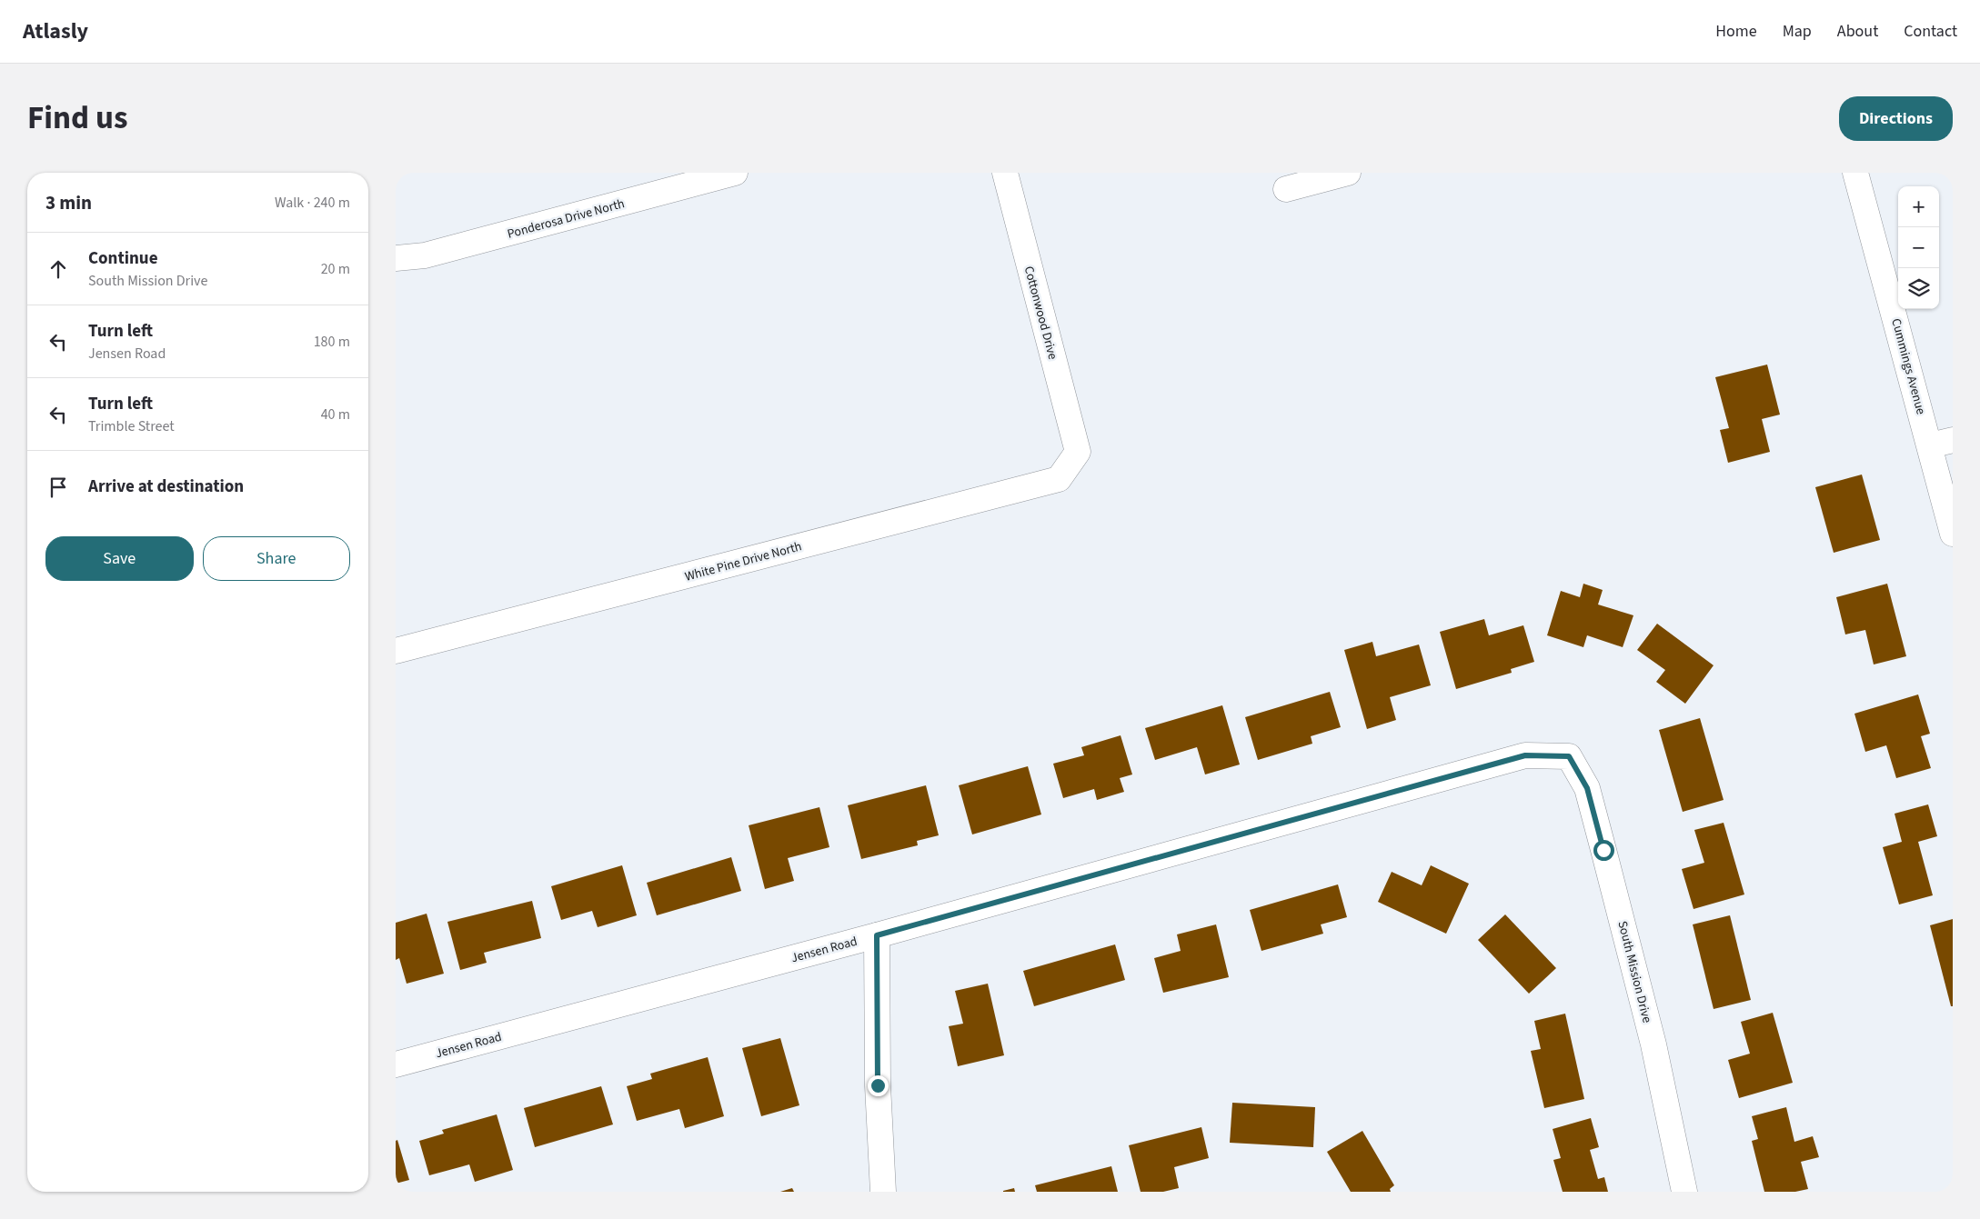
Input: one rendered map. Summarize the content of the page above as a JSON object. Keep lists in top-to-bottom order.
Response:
{
  "streets": {
    "street": [
      "Ponderosa Drive North",
      "Cottonwood Drive",
      "Cummings Avenue",
      "White Pine Drive North",
      "Jensen Road",
      "South Mission Drive"
    ]
  },
  "crossings": [
    ["Cottonwood Drive", "White Pine Drive North"],
    ["Jensen Road", "South Mission Drive"]
  ],
  "page": {
    "header": "Atlasly",
    "nav": [
      "Home",
      "Map",
      "About",
      "Contact"
    ],
    "title": "Find us",
    "buttons": [
      "Directions",
      ["Save", "Share"]
    ],
    "heading": ["3 min", "Walk · 240 m"],
    "map_buttons": ["+", "−"],
    "list": [
      ["Continue", "South Mission Drive", "20 m"],
      ["Turn left", "Jensen Road", "180 m"],
      ["Turn left", "Trimble Street", "40 m"],
      "Arrive at destination"
    ]
  }
}
